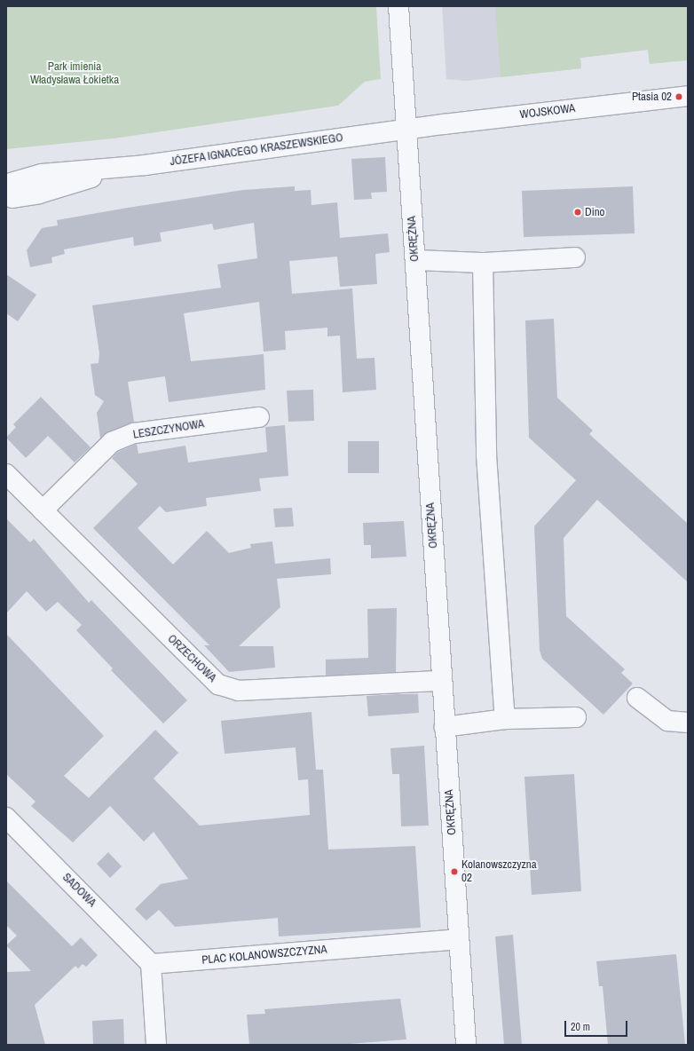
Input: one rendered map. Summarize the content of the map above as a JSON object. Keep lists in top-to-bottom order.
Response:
{
  "streets": {
    "street": [
      "WOJSKOWA",
      "JÓZEFA IGNACEGO KRASZEWSKIEGO",
      "OKRĘŻNA",
      "LESZCZYNOWA",
      "ORZECHOWA",
      "SADOWA",
      "PLAC KOLANOWSZCZYZNA"
    ]
  },
  "crossings": [
    ["WOJSKOWA", "JÓZEFA IGNACEGO KRASZEWSKIEGO"],
    ["WOJSKOWA", "OKRĘŻNA"],
    ["JÓZEFA IGNACEGO KRASZEWSKIEGO", "OKRĘŻNA"],
    ["OKRĘŻNA", "ORZECHOWA"],
    ["OKRĘŻNA", "PLAC KOLANOWSZCZYZNA"],
    ["LESZCZYNOWA", "ORZECHOWA"],
    ["SADOWA", "PLAC KOLANOWSZCZYZNA"]
  ],
  "parks": ["Park imienia Władysława Łokietka"],
  "places": ["Ptasia 02", "Dino", "Kolanowszczyzna 02"],
  "scale_bar": "20 m"
}
